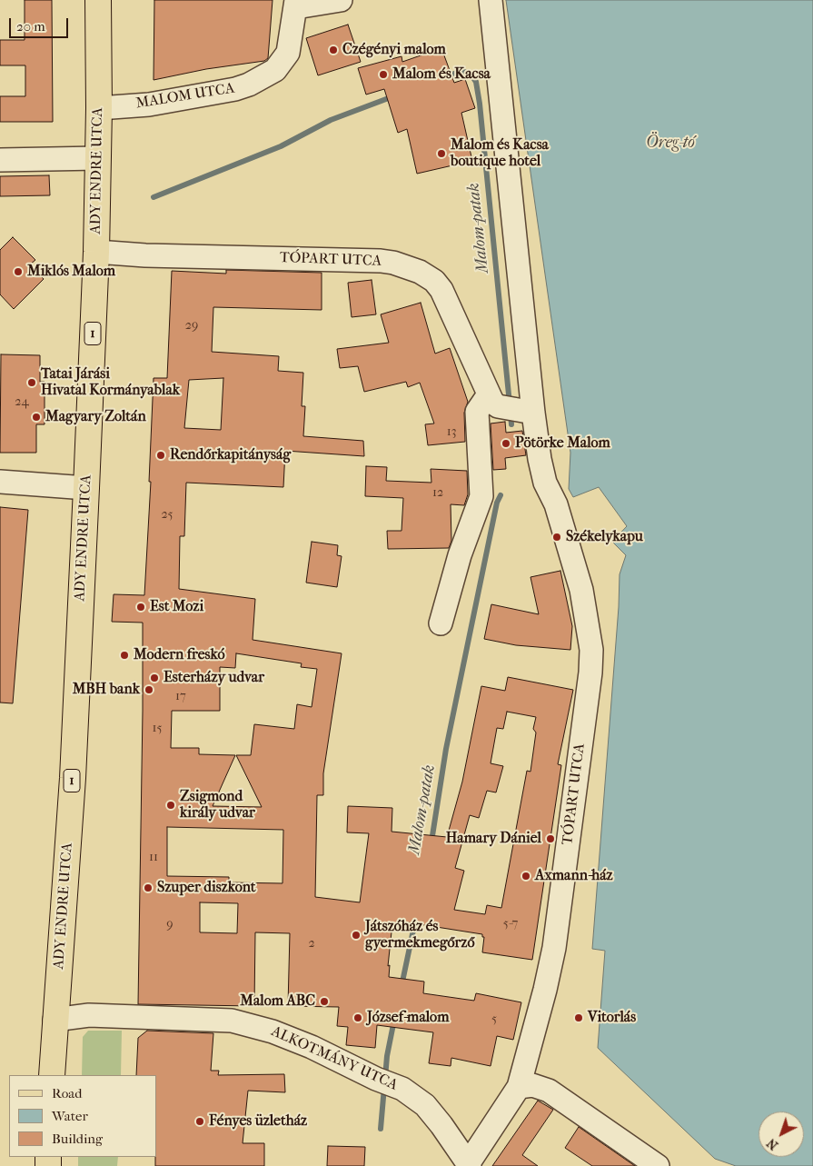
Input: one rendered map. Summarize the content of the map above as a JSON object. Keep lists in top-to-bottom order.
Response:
{
  "streets": {
    "main road": ["ADY ENDRE UTCA", "1"],
    "street": ["MALOM UTCA", "TÓPART UTCA", "ALKOTMÁNY UTCA"]
  },
  "crossings": [
    ["MALOM UTCA", "ADY ENDRE UTCA"],
    ["ADY ENDRE UTCA", "TÓPART UTCA"],
    ["ADY ENDRE UTCA", "ALKOTMÁNY UTCA"],
    ["TÓPART UTCA", "ALKOTMÁNY UTCA"]
  ],
  "water": ["Öreg-tó", "Malom-patak"],
  "places": [
    "Czégényi malom",
    "Malom és Kacsa",
    "Malom és Kacsa boutique hotel",
    "Miklós Malom",
    "Tatai Járási Hivatal Kormányablak",
    "Magyary Zoltán",
    "Pötörke Malom",
    "Rendőrkapitányság",
    "Székelykapu",
    "Est Mozi",
    "Modern freskó",
    "Esterházy udvar",
    "MBH bank",
    "Zsigmond király udvar",
    "Hamary Dániel",
    "Axmann-ház",
    "Szuper diszkont",
    "Játszóház és gyermekmegőrző",
    "Malom ABC",
    "József-malom",
    "Vitorlás",
    "Fényes üzletház"
  ],
  "house_numbers": [
    "29",
    "24",
    "13",
    "12",
    "25",
    "17",
    "15",
    "11",
    "5-7",
    "9",
    "2",
    "5"
  ],
  "legend": ["Road", "Water", "Building"],
  "scale_bar": "20 m",
  "north": "bottom left"
}
